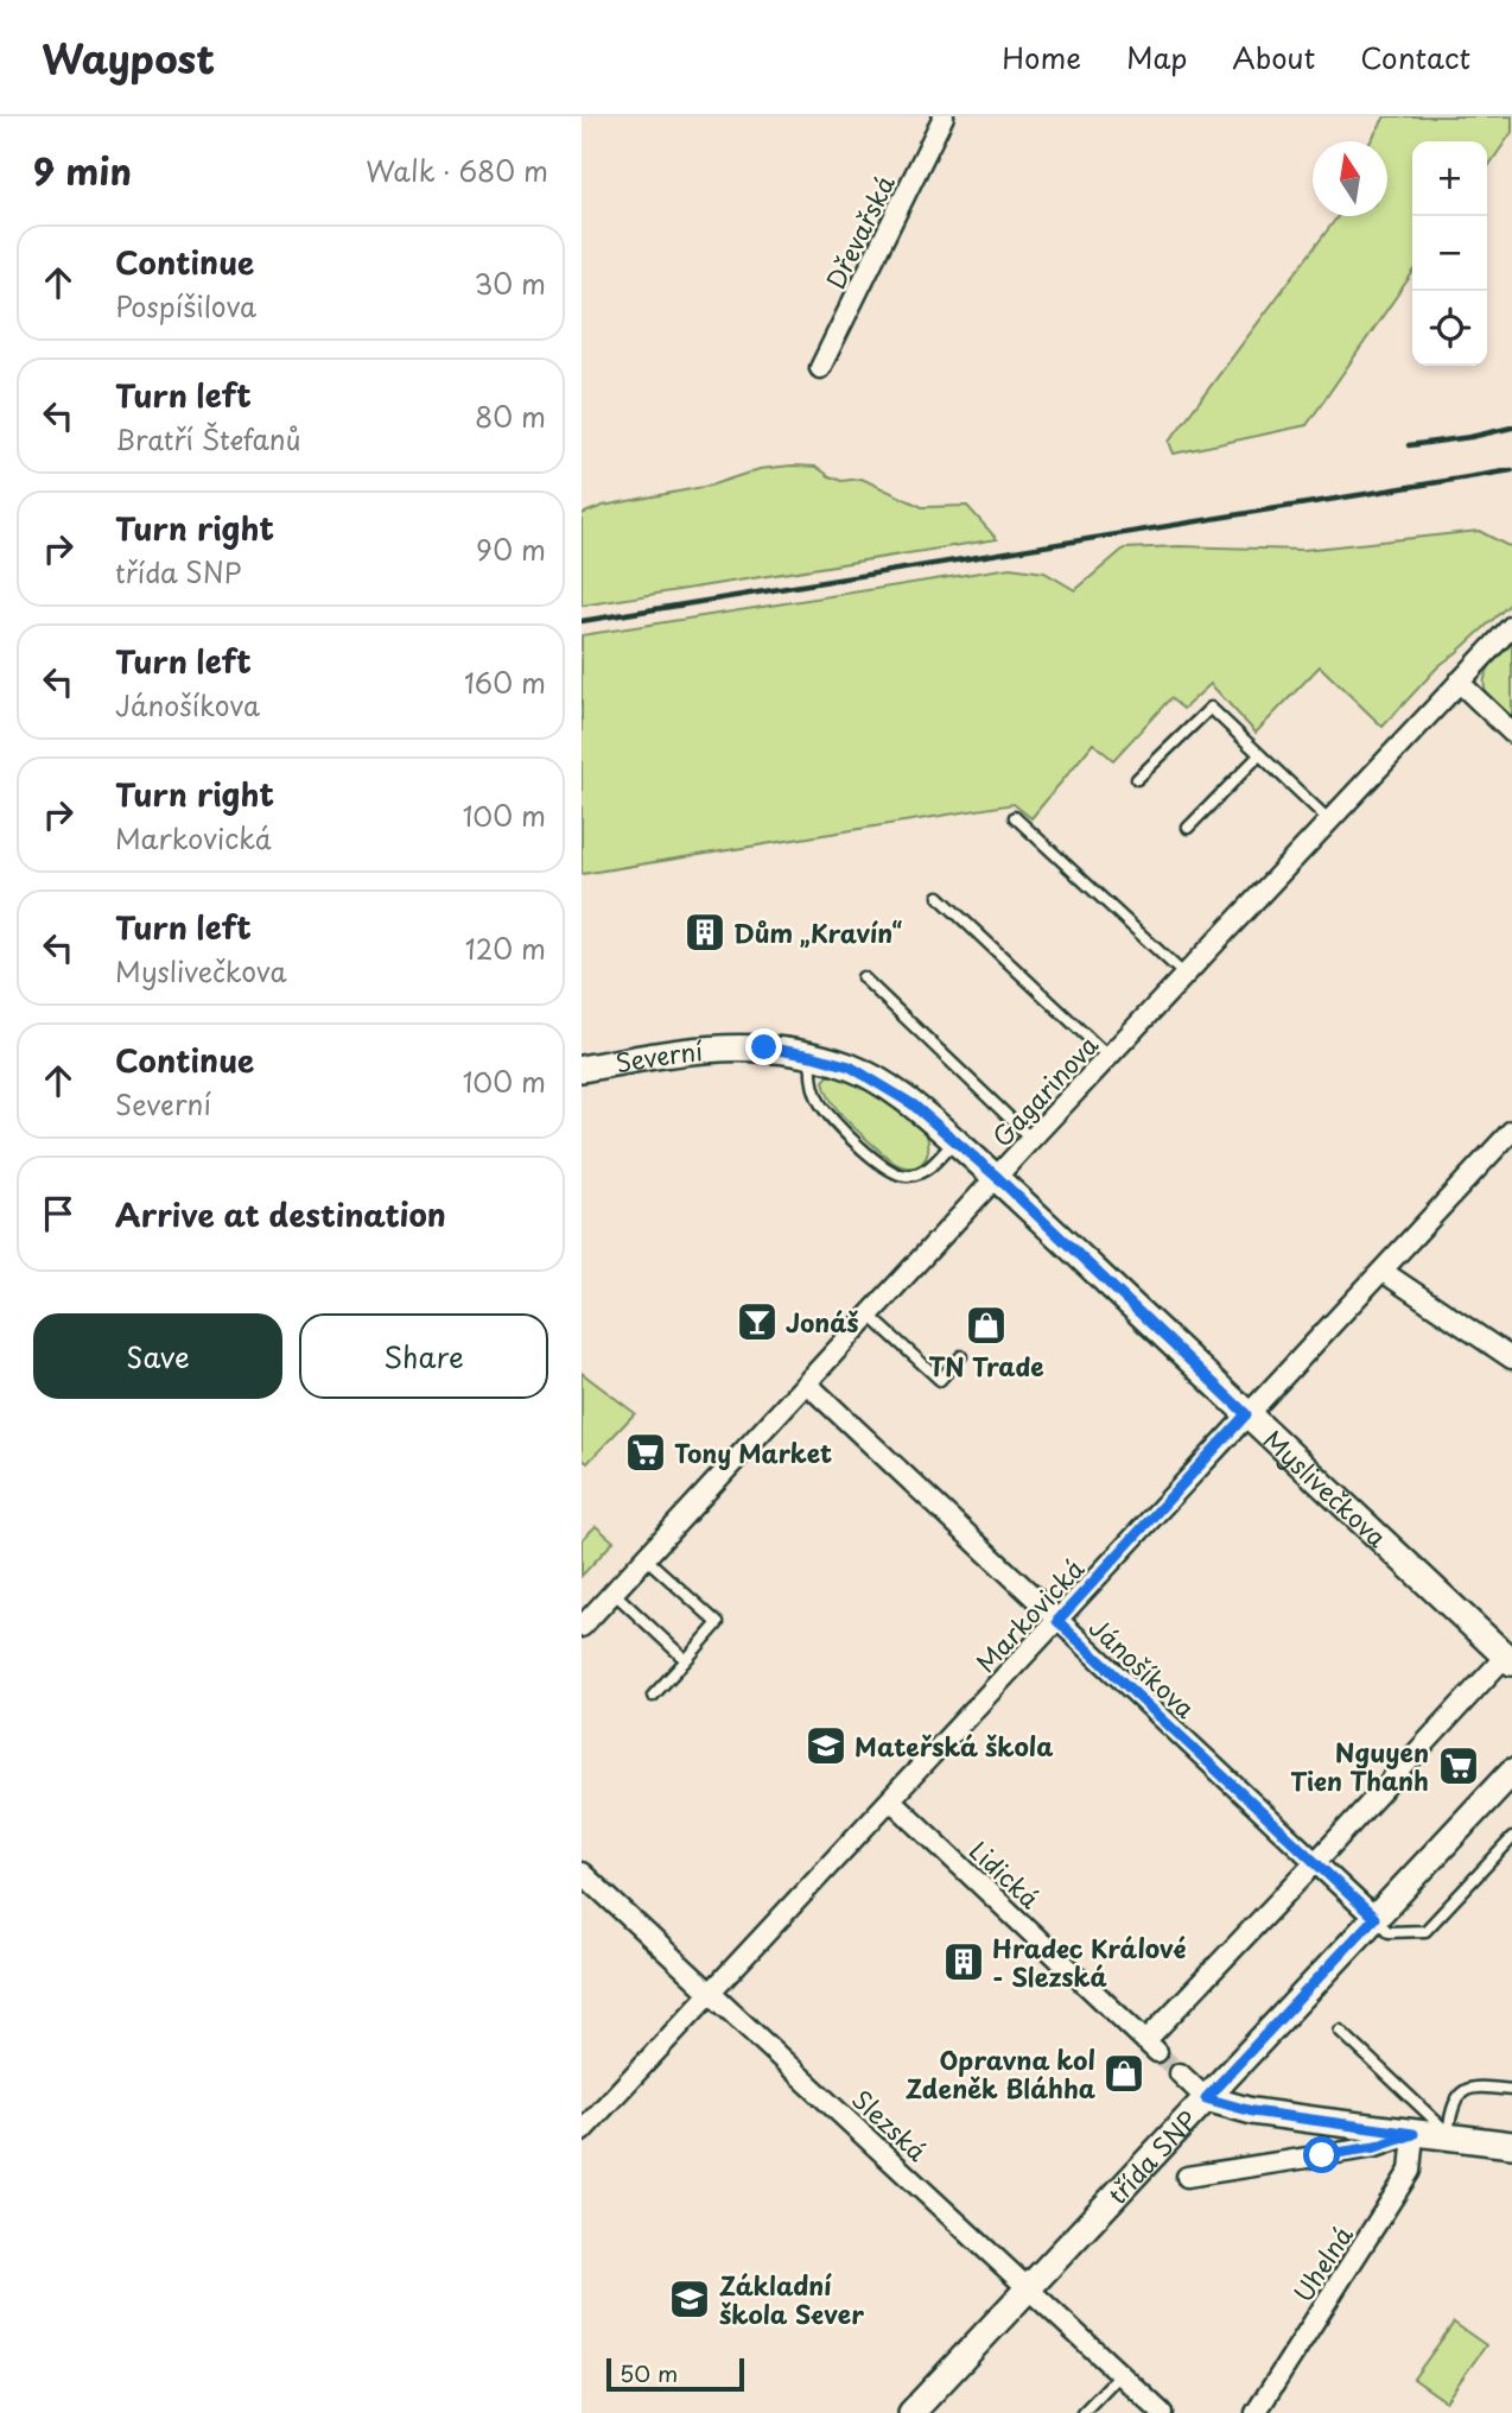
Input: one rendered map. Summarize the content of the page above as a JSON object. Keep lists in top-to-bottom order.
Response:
{
  "streets": {
    "street": [
      "Dřevařská",
      "Severní",
      "Gagarinova",
      "Myslivečkova",
      "Markovická",
      "Jánošíkova",
      "Lidická",
      "Slezská",
      "třída SNP",
      "Uhelná"
    ]
  },
  "crossings": [
    ["Severní", "Gagarinova"],
    ["Severní", "Myslivečkova"],
    ["Gagarinova", "Myslivečkova"],
    ["Gagarinova", "Jánošíkova"],
    ["Myslivečkova", "Markovická"],
    ["Markovická", "Jánošíkova"],
    ["Markovická", "Lidická"],
    ["Markovická", "Slezská"],
    ["Jánošíkova", "Lidická"],
    ["Jánošíkova", "třída SNP"],
    ["Slezská", "třída SNP"]
  ],
  "places": {
    "building": ["Dům „Kravín“", "Hradec Králové - Slezská"],
    "bar": ["Jonáš"],
    "shop": ["TN Trade", "Opravna kol Zdeněk Bláhha"],
    "supermarket": ["Tony Market", "Nguyen Tien Thanh"],
    "school or university": ["Mateřská škola", "Základní škola Sever"]
  },
  "scale_bar": "50 m",
  "north": "top",
  "page": {
    "header": "Waypost",
    "nav": [
      "Home",
      "Map",
      "About",
      "Contact"
    ],
    "heading": ["9 min", "Walk · 680 m"],
    "map_buttons": ["+", "−"],
    "list": [
      ["Continue", "Pospíšilova", "30 m"],
      ["Turn left", "Bratří Štefanů", "80 m"],
      ["Turn right", "třída SNP", "90 m"],
      ["Turn left", "Jánošíkova", "160 m"],
      ["Turn right", "Markovická", "100 m"],
      ["Turn left", "Myslivečkova", "120 m"],
      ["Continue", "Severní", "100 m"],
      "Arrive at destination"
    ],
    "buttons": ["Save", "Share"],
    "scale": "50 m"
  }
}
